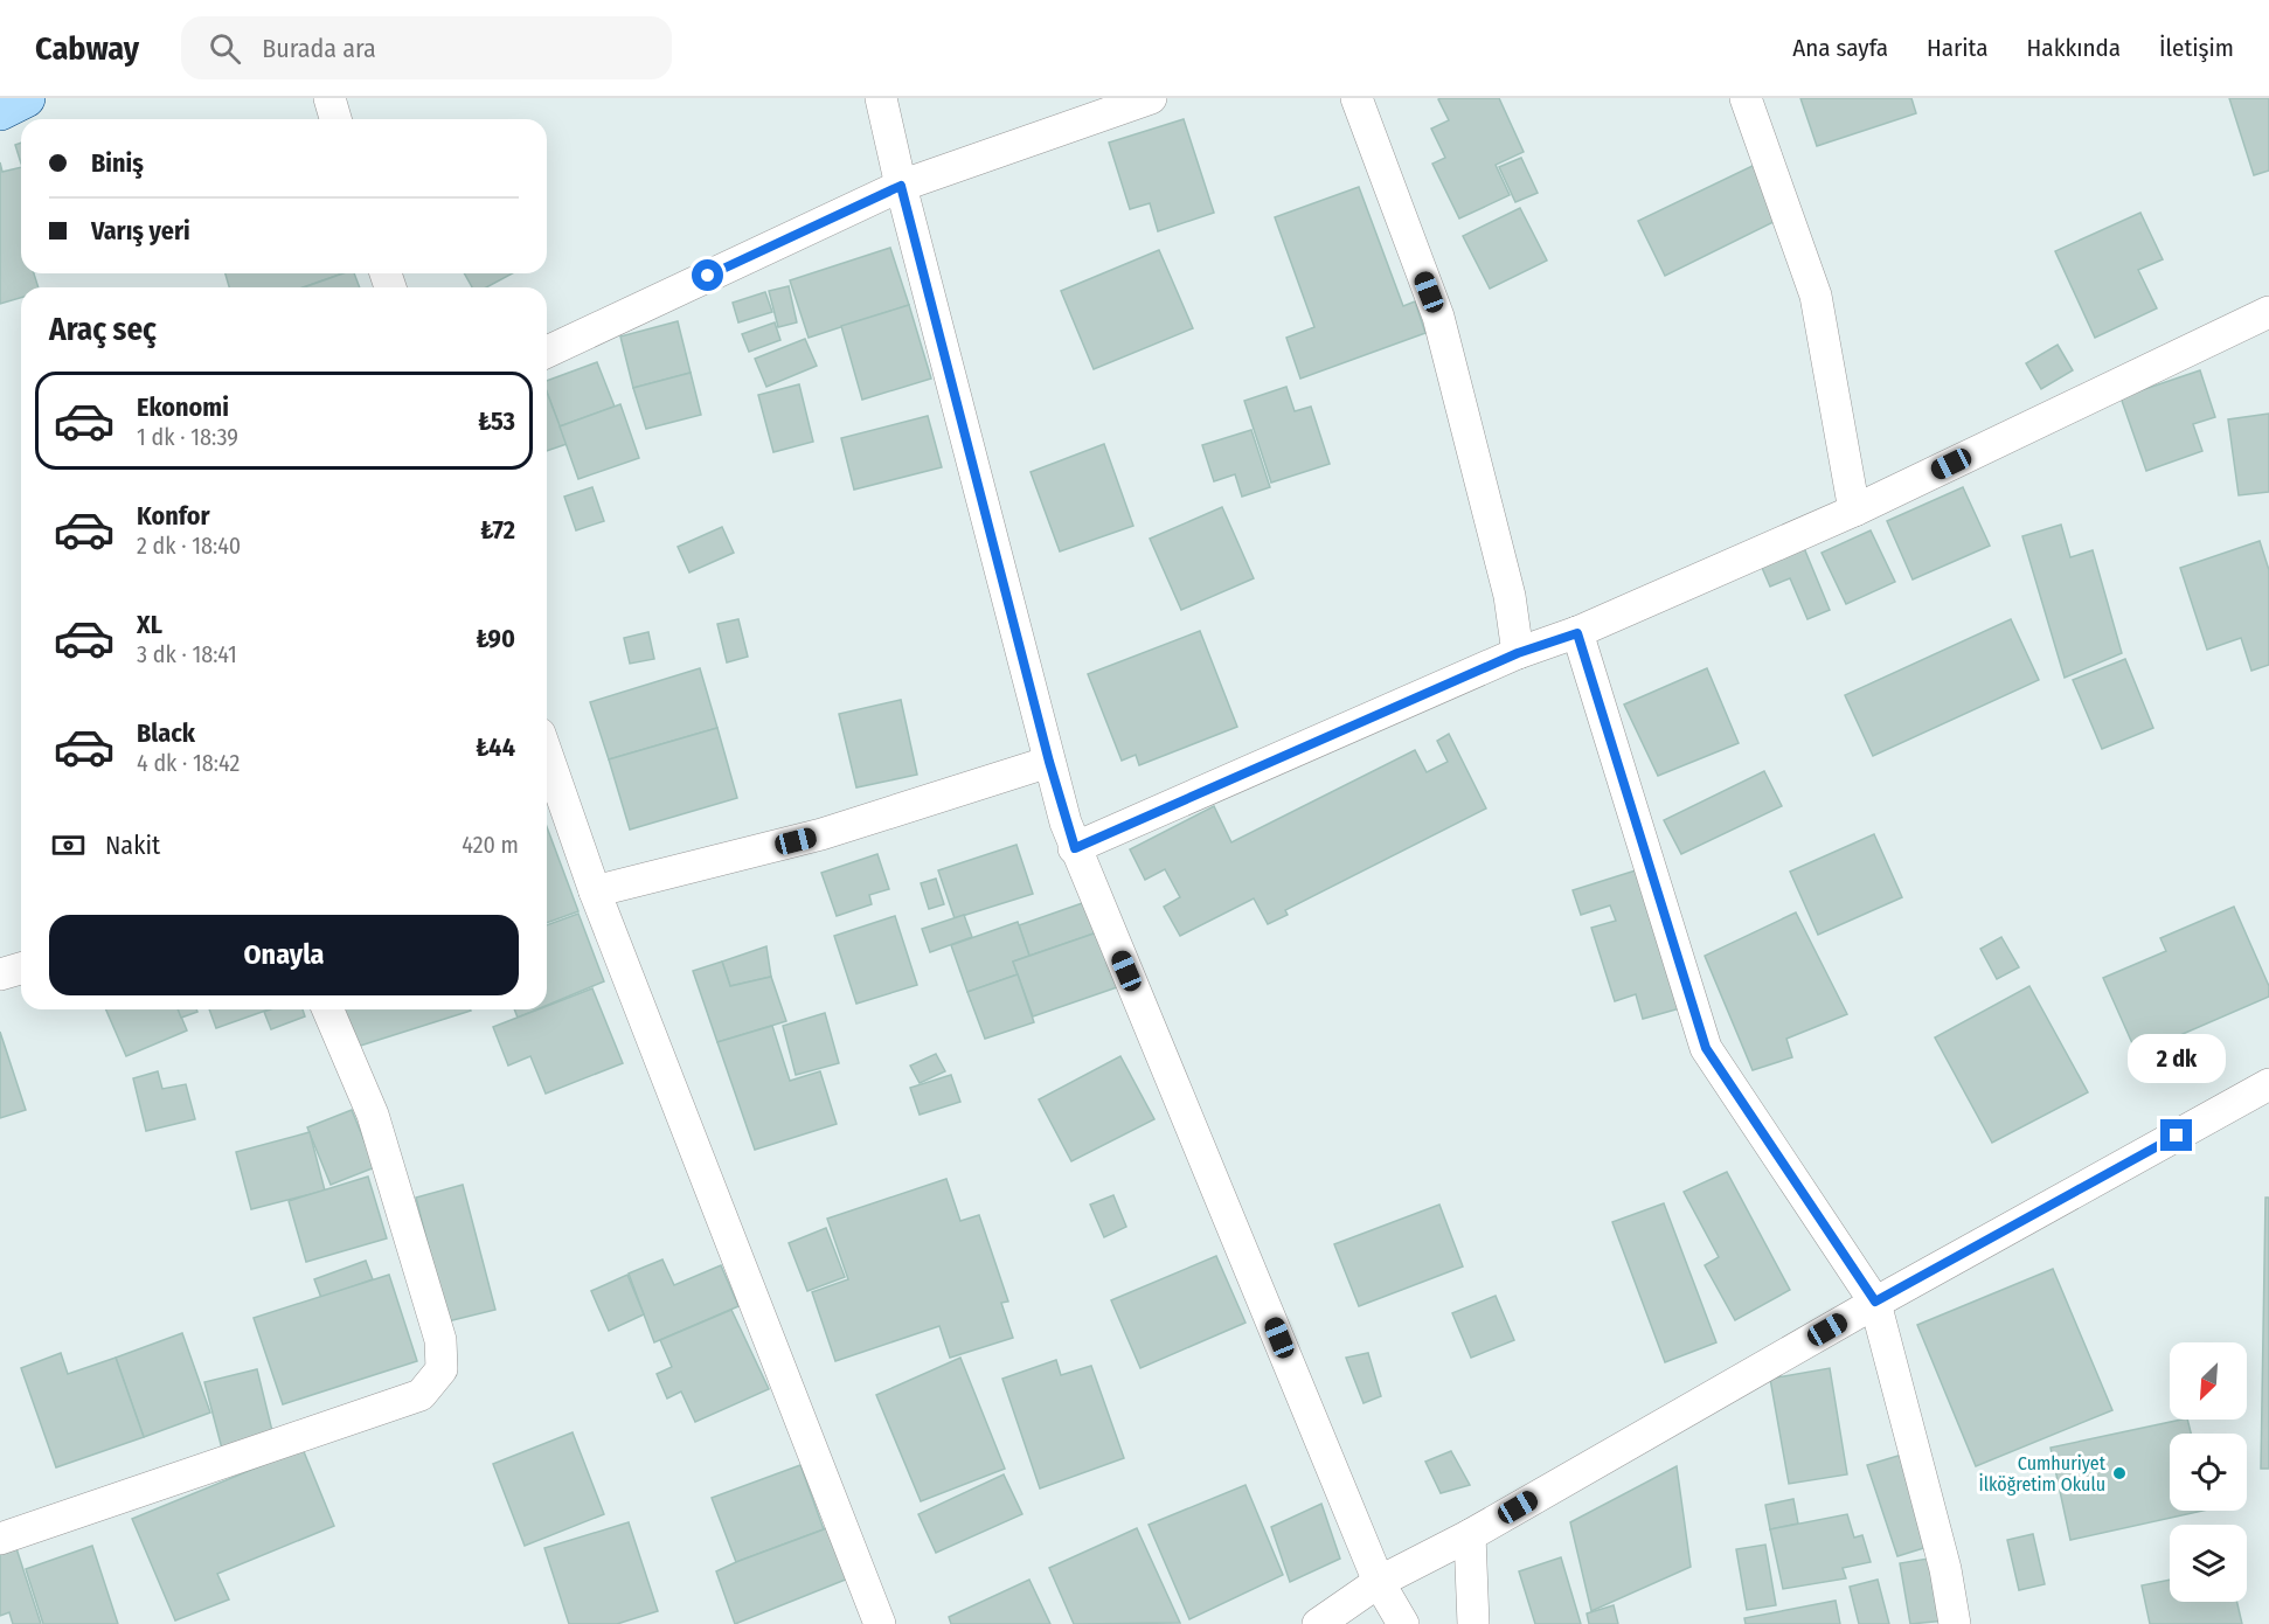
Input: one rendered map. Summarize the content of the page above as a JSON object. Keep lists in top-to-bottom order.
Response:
{
  "places": ["Cumhuriyet İlköğretim Okulu"],
  "north": "bottom left",
  "page": {
    "header": "Cabway",
    "search": "Burada ara",
    "nav": [
      "Ana sayfa",
      "Harita",
      "Hakkında",
      "İletişim"
    ],
    "banner": ["Biniş", "Varış yeri"],
    "heading": "Araç seç",
    "list": [
      {
        "name": "Ekonomi",
        "note": "1 dk · 18:39",
        "value": "₺53"
      },
      {
        "name": "Konfor",
        "note": "2 dk · 18:40",
        "value": "₺72"
      },
      {
        "name": "XL",
        "note": "3 dk · 18:41",
        "value": "₺90"
      },
      {
        "name": "Black",
        "note": "4 dk · 18:42",
        "value": "₺44"
      }
    ],
    "pay": ["Nakit", "420 m"],
    "buttons": "Onayla",
    "bubble": "2 dk"
  }
}
